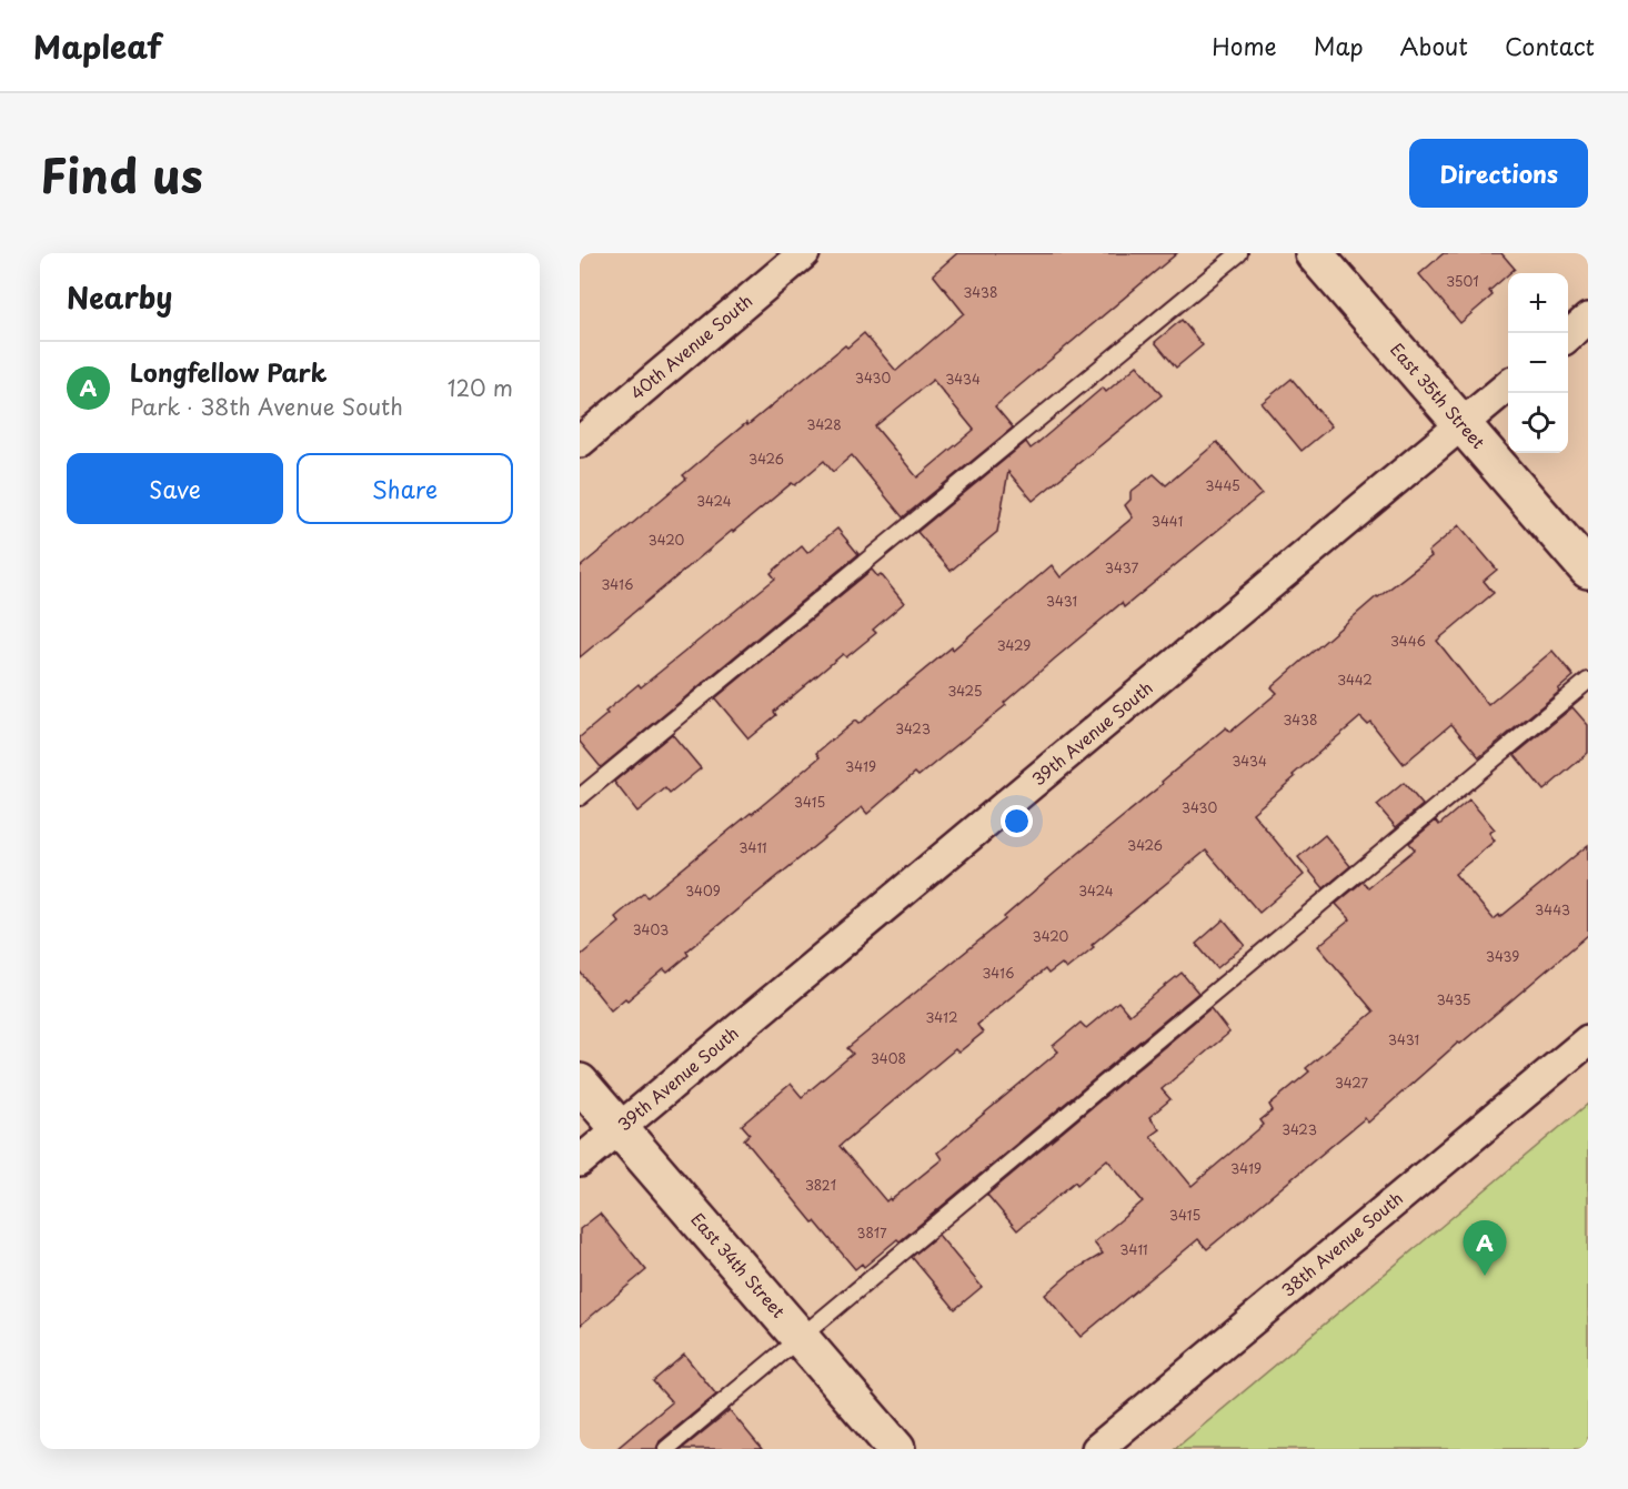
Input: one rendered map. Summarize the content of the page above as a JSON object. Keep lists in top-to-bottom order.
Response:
{
  "streets": {
    "street": [
      "40th Avenue South",
      "East 35th Street",
      "39th Avenue South",
      "38th Avenue South",
      "East 34th Street"
    ]
  },
  "crossings": [
    ["East 35th Street", "39th Avenue South"],
    ["39th Avenue South", "East 34th Street"]
  ],
  "house_numbers": [
    "3501",
    "3438",
    "3430",
    "3434",
    "3428",
    "3426",
    "3445",
    "3424",
    "3441",
    "3420",
    "3437",
    "3416",
    "3431",
    "3446",
    "3429",
    "3442",
    "3425",
    "3438",
    "3423",
    "3434",
    "3419",
    "3415",
    "3430",
    "3426",
    "3411",
    "3409",
    "3424",
    "3443",
    "3403",
    "3420",
    "3439",
    "3416",
    "3435",
    "3412",
    "3431",
    "3408",
    "3427",
    "3423",
    "3419",
    "3821",
    "3415",
    "3817",
    "3411"
  ],
  "page": {
    "header": "Mapleaf",
    "nav": [
      "Home",
      "Map",
      "About",
      "Contact"
    ],
    "title": "Find us",
    "buttons": [
      "Directions",
      ["Save", "Share"]
    ],
    "heading": "Nearby",
    "map_buttons": ["+", "−"],
    "list": [
      {
        "mark": "A",
        "name": "Longfellow Park",
        "note": "Park · 38th Avenue South",
        "value": "120 m"
      }
    ],
    "pins": "A"
  }
}
